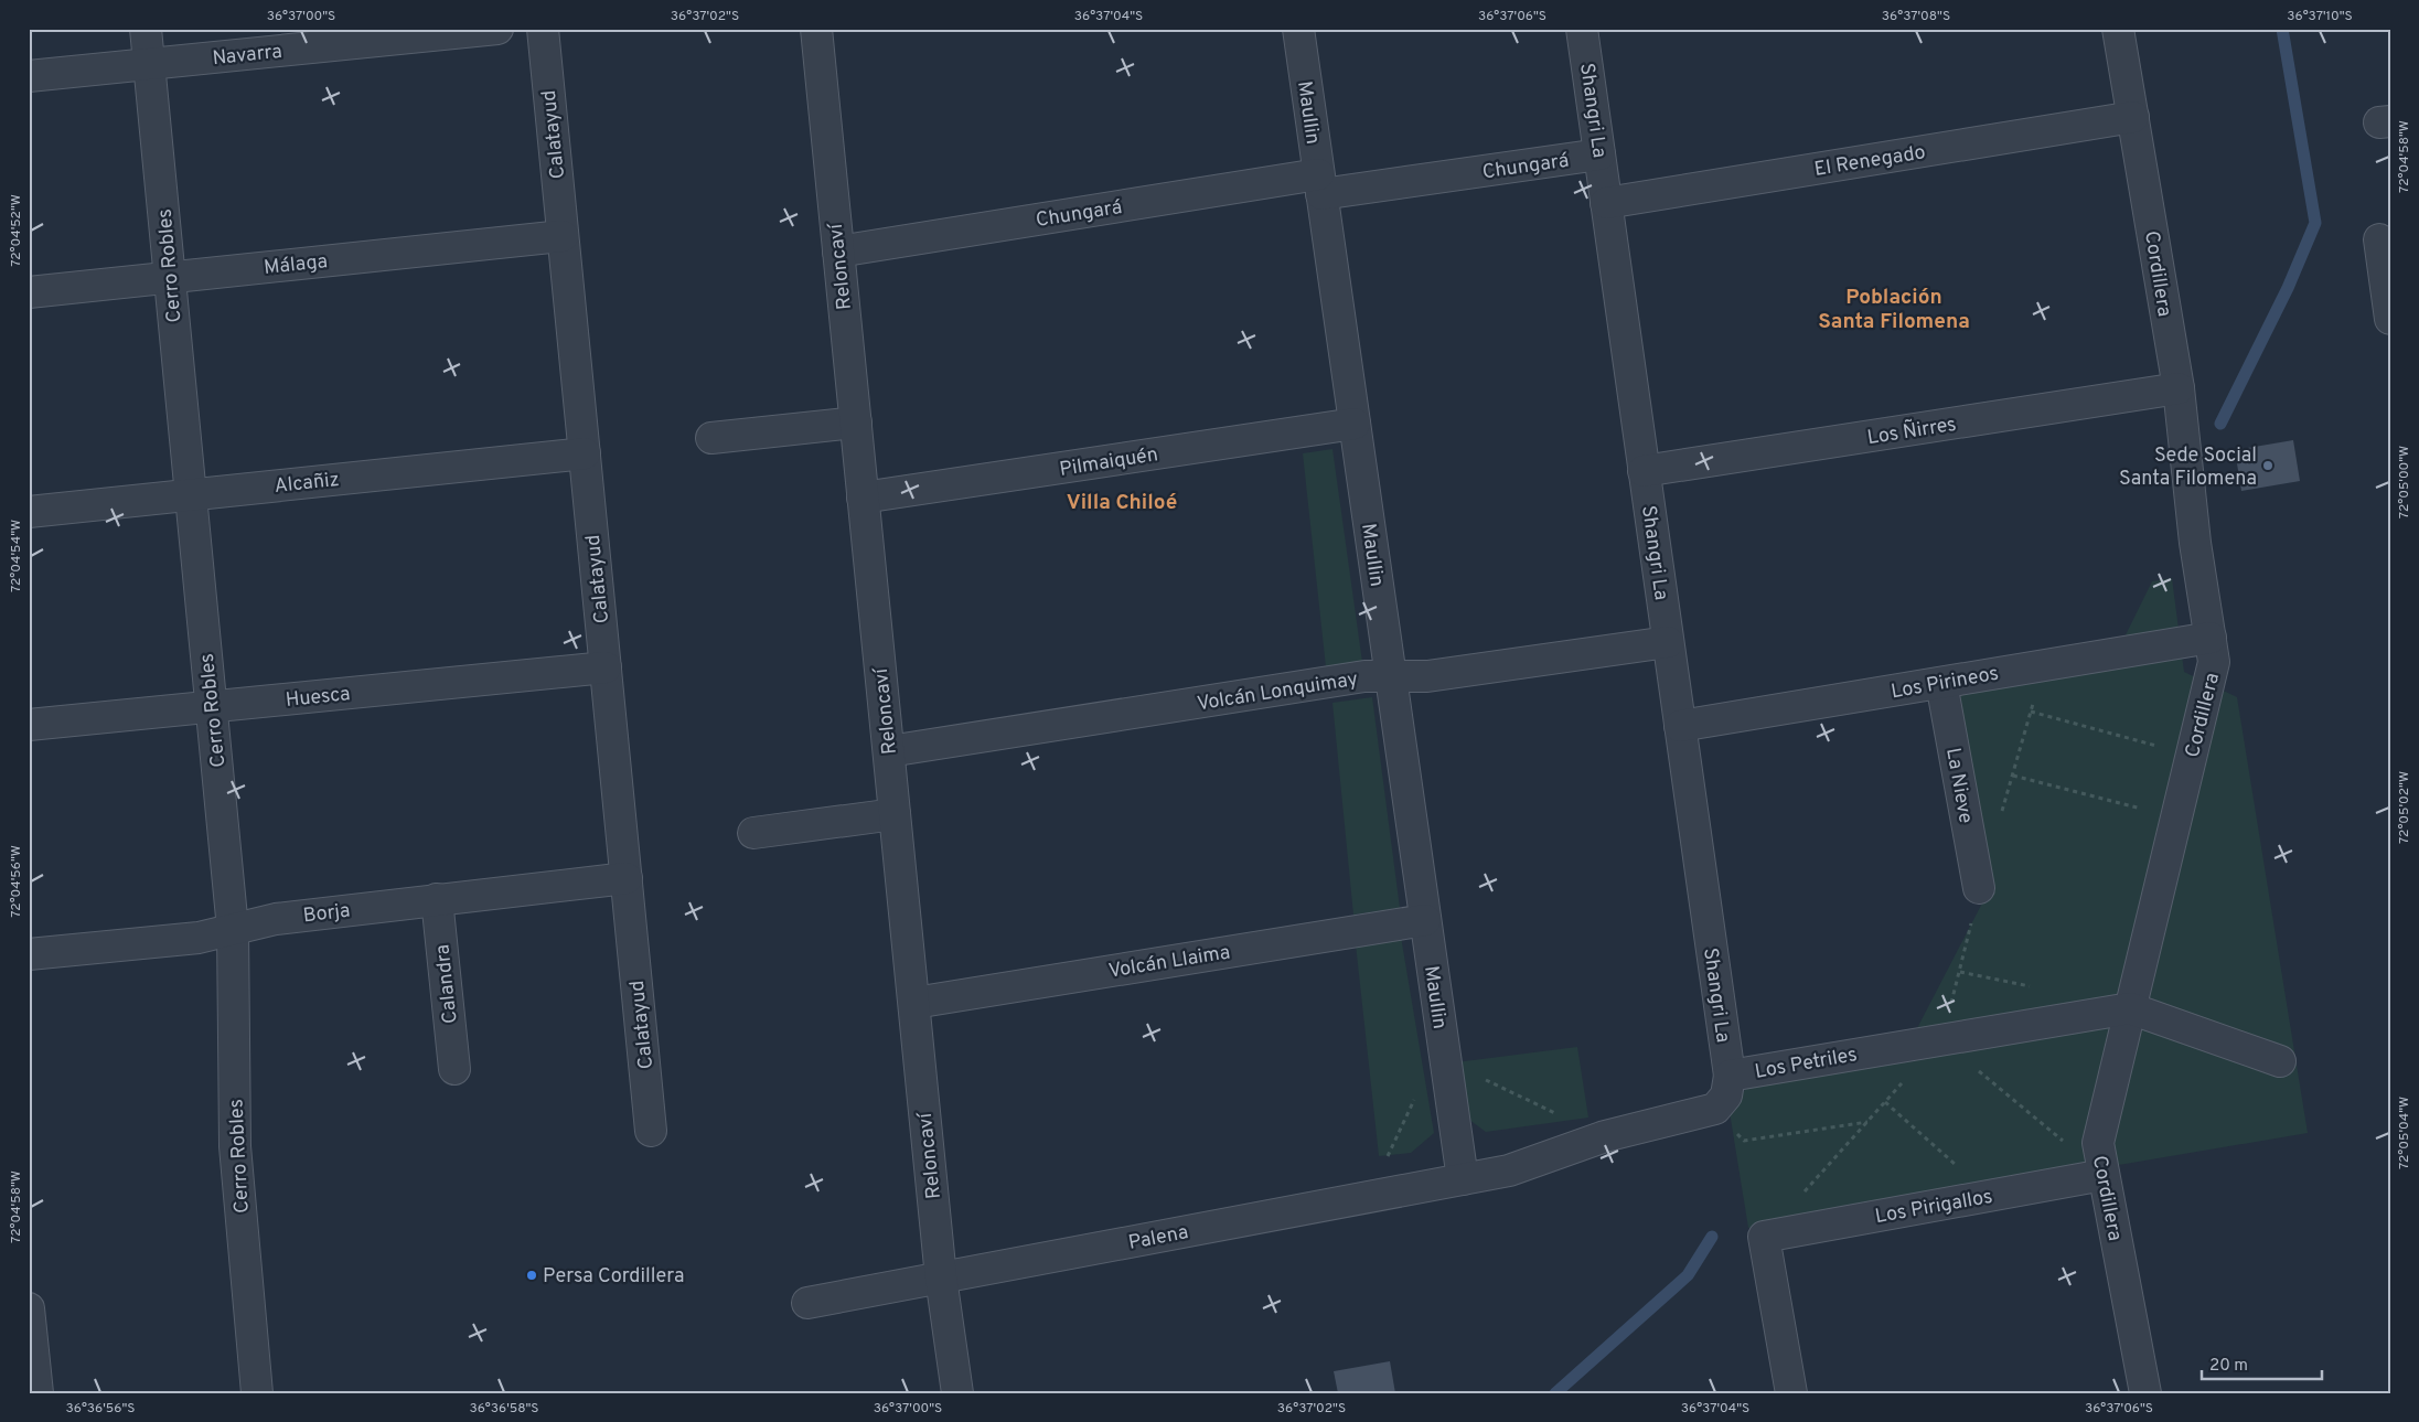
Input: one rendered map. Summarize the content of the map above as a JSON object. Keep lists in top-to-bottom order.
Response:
{
  "streets": {
    "street": [
      "Navarra",
      "Shangri La",
      "Maullin",
      "Calatayud",
      "El Renegado",
      "Chungará",
      "Málaga",
      "Cerro Robles",
      "Reloncaví",
      "Cordillera",
      "Los Ñirres",
      "Pilmaiquén",
      "Alcañiz",
      "Los Pirineos",
      "Volcán Lonquimay",
      "Huesca",
      "La Nieve",
      "Borja",
      "Volcán Llaima",
      "Calandra",
      "Los Petriles",
      "Los Pirigallos",
      "Palena"
    ]
  },
  "crossings": [
    ["Navarra", "Cerro Robles"],
    ["Shangri La", "El Renegado"],
    ["Shangri La", "Chungará"],
    ["Shangri La", "Los Ñirres"],
    ["Shangri La", "Los Pirineos"],
    ["Shangri La", "Volcán Lonquimay"],
    ["Shangri La", "Los Petriles"],
    ["Maullin", "Chungará"],
    ["Maullin", "Pilmaiquén"],
    ["Maullin", "Volcán Lonquimay"],
    ["Maullin", "Volcán Llaima"],
    ["Maullin", "Palena"],
    ["Calatayud", "Málaga"],
    ["Calatayud", "Alcañiz"],
    ["Calatayud", "Huesca"],
    ["Calatayud", "Borja"],
    ["El Renegado", "Cordillera"],
    ["Chungará", "Reloncaví"],
    ["Málaga", "Cerro Robles"],
    ["Cerro Robles", "Alcañiz"],
    ["Cerro Robles", "Huesca"],
    ["Cerro Robles", "Borja"],
    ["Reloncaví", "Pilmaiquén"],
    ["Reloncaví", "Volcán Lonquimay"],
    ["Reloncaví", "Volcán Llaima"],
    ["Reloncaví", "Palena"],
    ["Cordillera", "Los Ñirres"],
    ["Cordillera", "Los Pirineos"],
    ["Cordillera", "Los Petriles"],
    ["Cordillera", "Los Pirigallos"],
    ["Los Pirineos", "La Nieve"],
    ["Borja", "Calandra"]
  ],
  "districts": ["Población Santa Filomena", "Villa Chiloé"],
  "places": ["Sede Social Santa Filomena", "Persa Cordillera"],
  "scale_bar": "20 m",
  "coordinates": [
    "36°37'00\"S",
    "36°37'02\"S",
    "36°37'04\"S",
    "36°37'06\"S",
    "36°37'08\"S",
    "36°37'10\"S",
    "72°04'58\"W",
    "72°04'52\"W",
    "72°05'00\"W",
    "72°04'54\"W",
    "72°05'02\"W",
    "72°04'56\"W",
    "72°05'04\"W",
    "36°36'56\"S",
    "36°36'58\"S"
  ]
}
